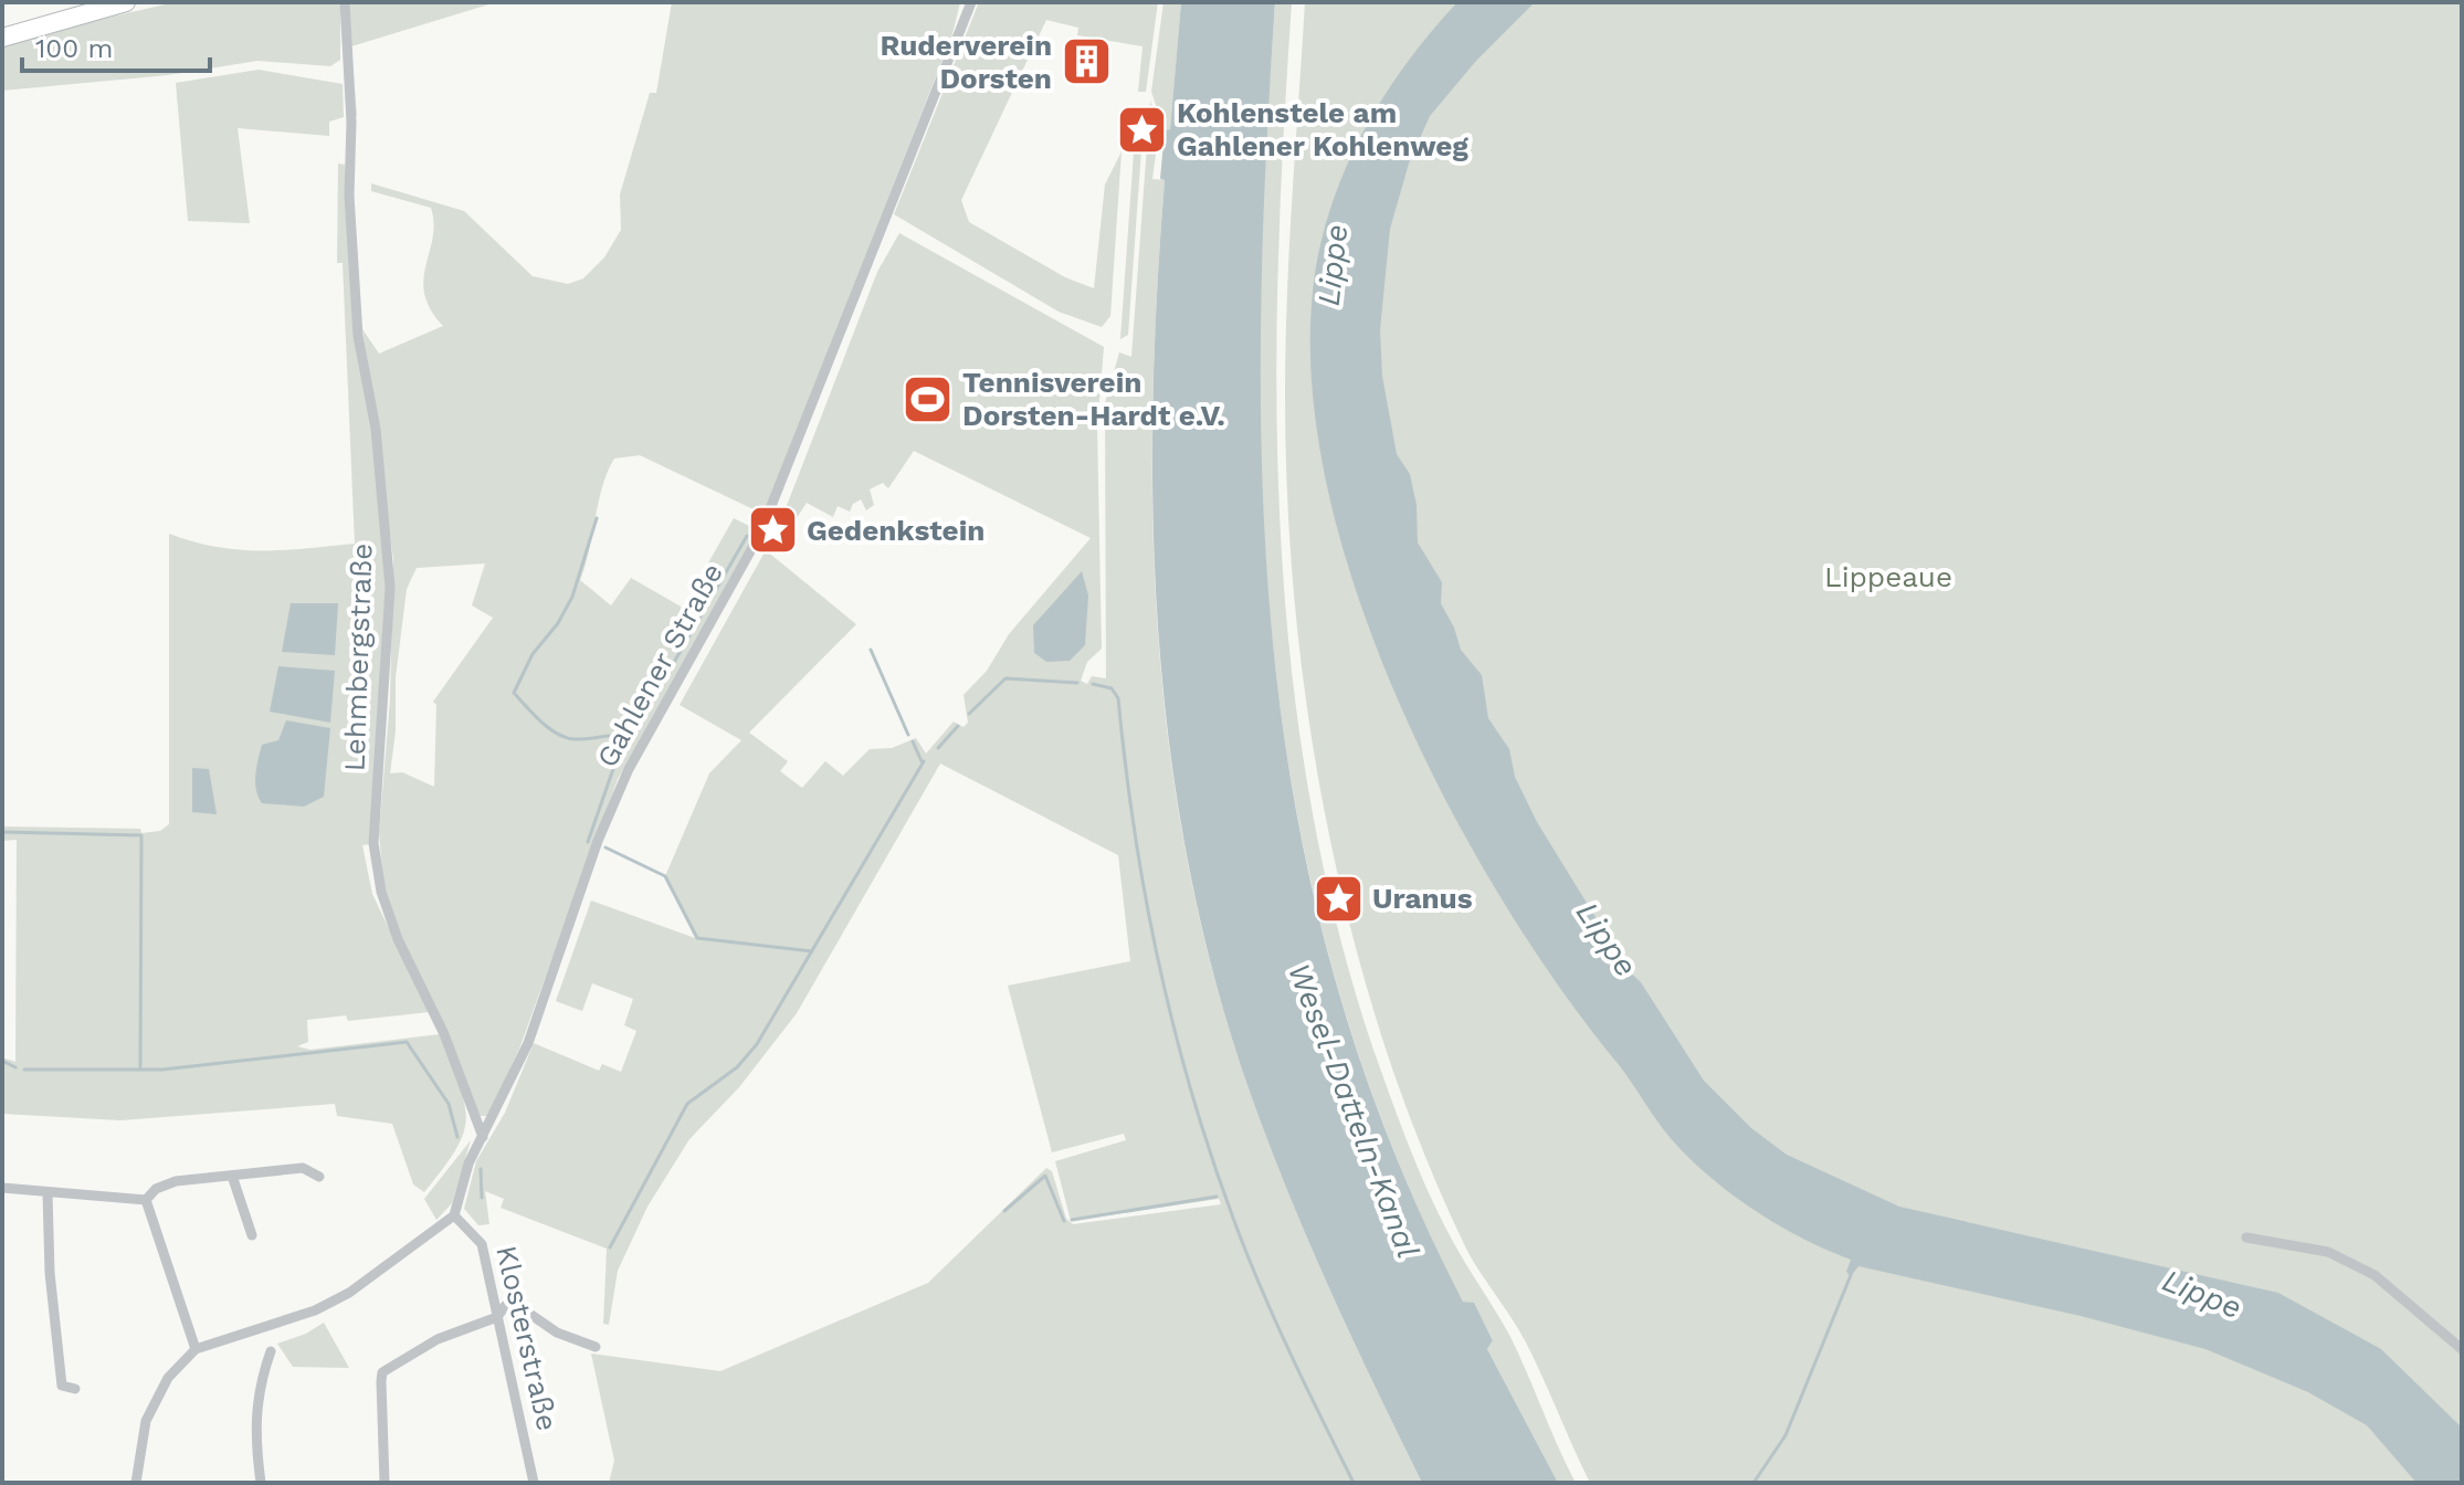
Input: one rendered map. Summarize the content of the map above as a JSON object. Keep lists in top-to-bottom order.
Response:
{
  "streets": {
    "street": ["Lehmbergstraße", "Gahlener Straße", "Klosterstraße"]
  },
  "crossings": [
    ["Lehmbergstraße", "Gahlener Straße"],
    ["Gahlener Straße", "Klosterstraße"]
  ],
  "water": ["Lippe", "Wesel-Datteln-Kanal"],
  "parks": ["Lippeaue"],
  "places": {
    "building": ["Ruderverein Dorsten"],
    "place": ["Kohlenstele am Gahlener Kohlenweg", "Gedenkstein", "Uranus"],
    "sports": ["Tennisverein Dorsten-Hardt e.V."]
  },
  "scale_bar": "100 m"
}
